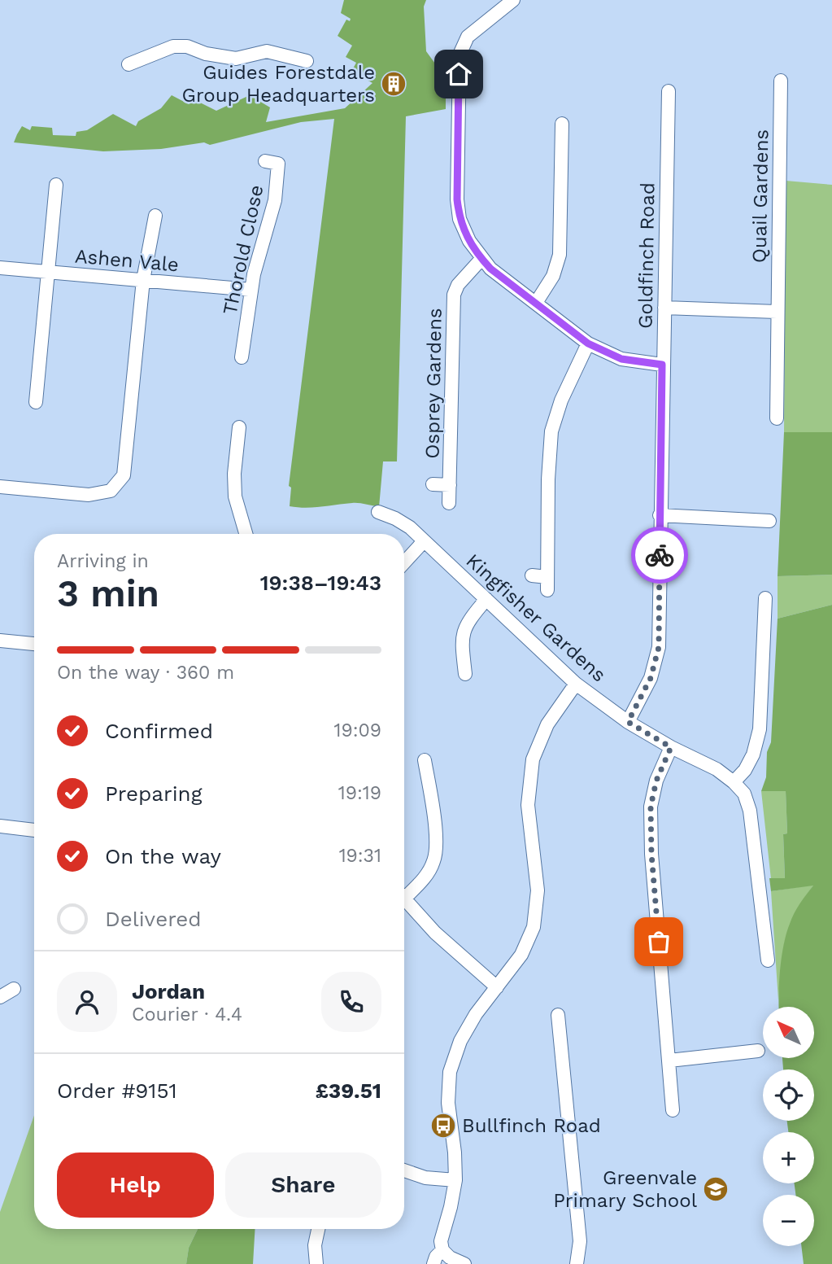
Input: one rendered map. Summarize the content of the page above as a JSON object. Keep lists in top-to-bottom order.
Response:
{
  "streets": {
    "street": [
      "Quail Gardens",
      "Thorold Close",
      "Goldfinch Road",
      "Ashen Vale",
      "Osprey Gardens",
      "Kingfisher Gardens"
    ]
  },
  "crossings": [
    ["Thorold Close", "Ashen Vale"],
    ["Goldfinch Road", "Kingfisher Gardens"]
  ],
  "places": {
    "building": ["Guides Forestdale Group Headquarters"],
    "bus stop": ["Bullfinch Road"],
    "school or university": ["Greenvale Primary School"]
  },
  "north": "top left",
  "page": {
    "heading": ["3 min", "Arriving in", "19:38–19:43"],
    "panel": [
      "Jordan",
      "Courier · 4.4",
      "Order #9151",
      "£39.51"
    ],
    "bar": "On the way · 360 m",
    "list": [
      ["Confirmed", "19:09"],
      ["Preparing", "19:19"],
      ["On the way", "19:31"],
      "Delivered"
    ],
    "map_buttons": ["+", "−"],
    "buttons": ["Help", "Share"]
  }
}
